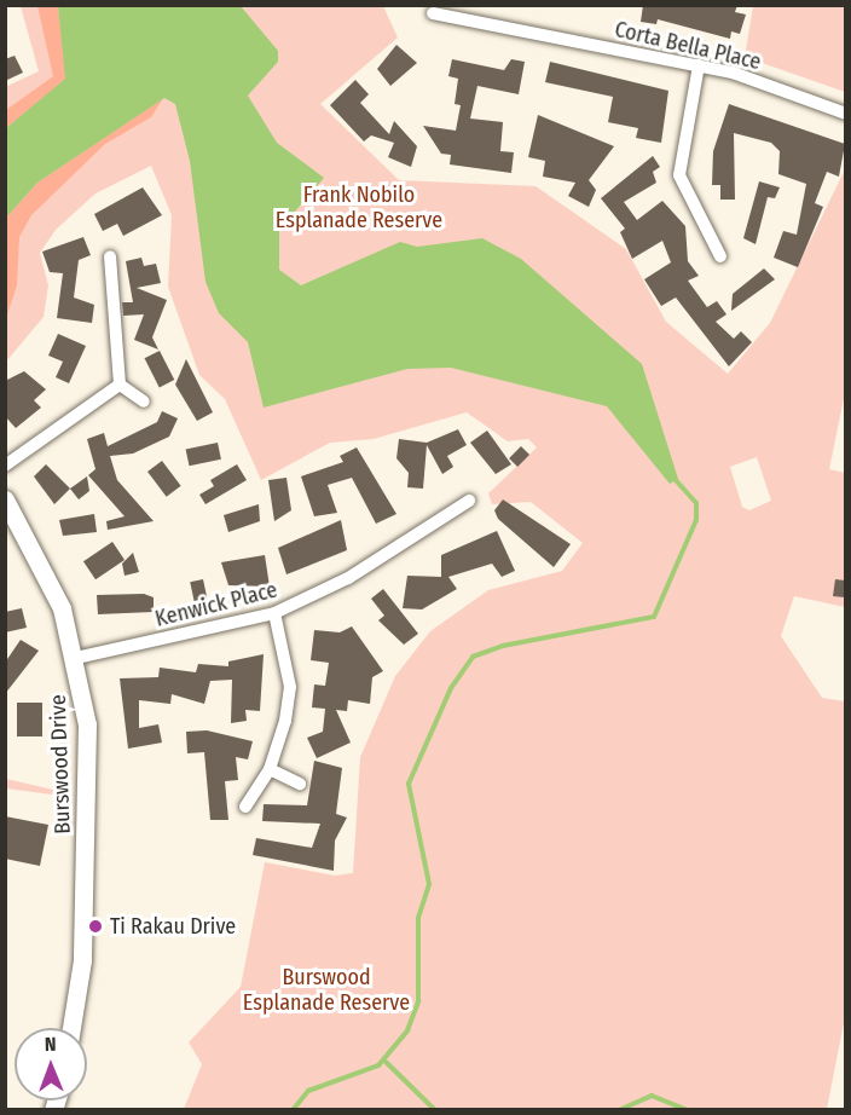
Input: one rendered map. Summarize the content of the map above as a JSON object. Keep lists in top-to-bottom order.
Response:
{
  "streets": {
    "street": ["Corta Bella Place", "Kenwick Place", "Burswood Drive"]
  },
  "crossings": [
    ["Kenwick Place", "Burswood Drive"]
  ],
  "parks": ["Frank Nobilo Esplanade Reserve", "Burswood Esplanade Reserve"],
  "places": ["Ti Rakau Drive"],
  "north": "top"
}
